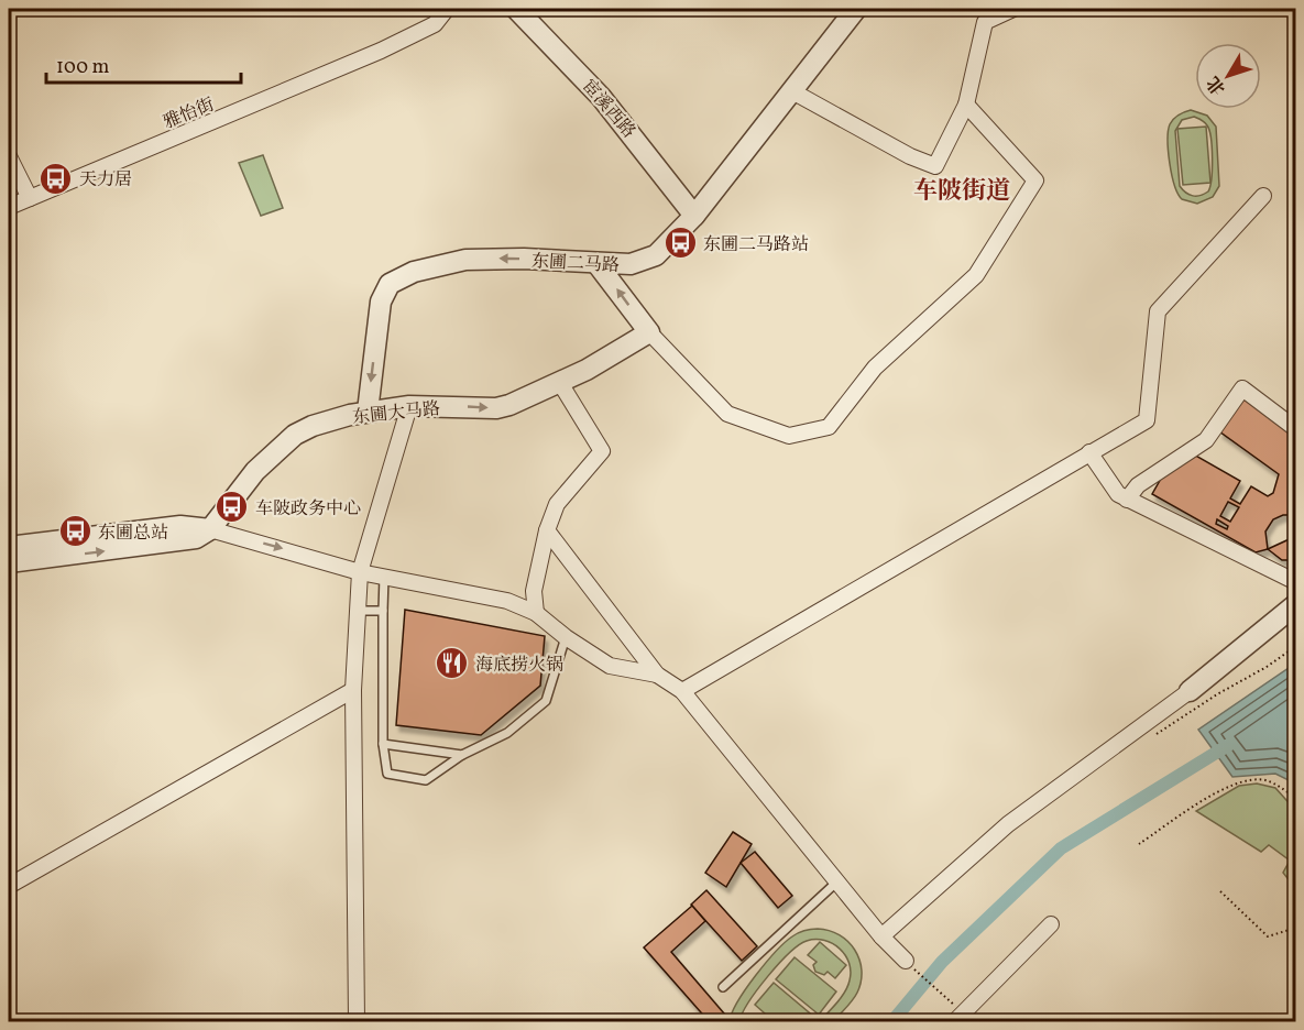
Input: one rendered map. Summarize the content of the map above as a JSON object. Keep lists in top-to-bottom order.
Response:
{
  "streets": {
    "street": [
      "宦溪西路",
      "雅怡街",
      "东圃二马路",
      "东圃大马路"
    ]
  },
  "crossings": [
    ["宦溪西路", "东圃二马路"],
    ["东圃二马路", "东圃大马路"]
  ],
  "one_way": ["东圃二马路"],
  "districts": ["车陂街道"],
  "places": {
    "bus stop": [
      "天力居",
      "东圃二马路站",
      "车陂政务中心",
      "东圃总站"
    ],
    "restaurant": ["海底捞火锅"]
  },
  "scale_bar": "100 m",
  "north": "bottom left"
}
